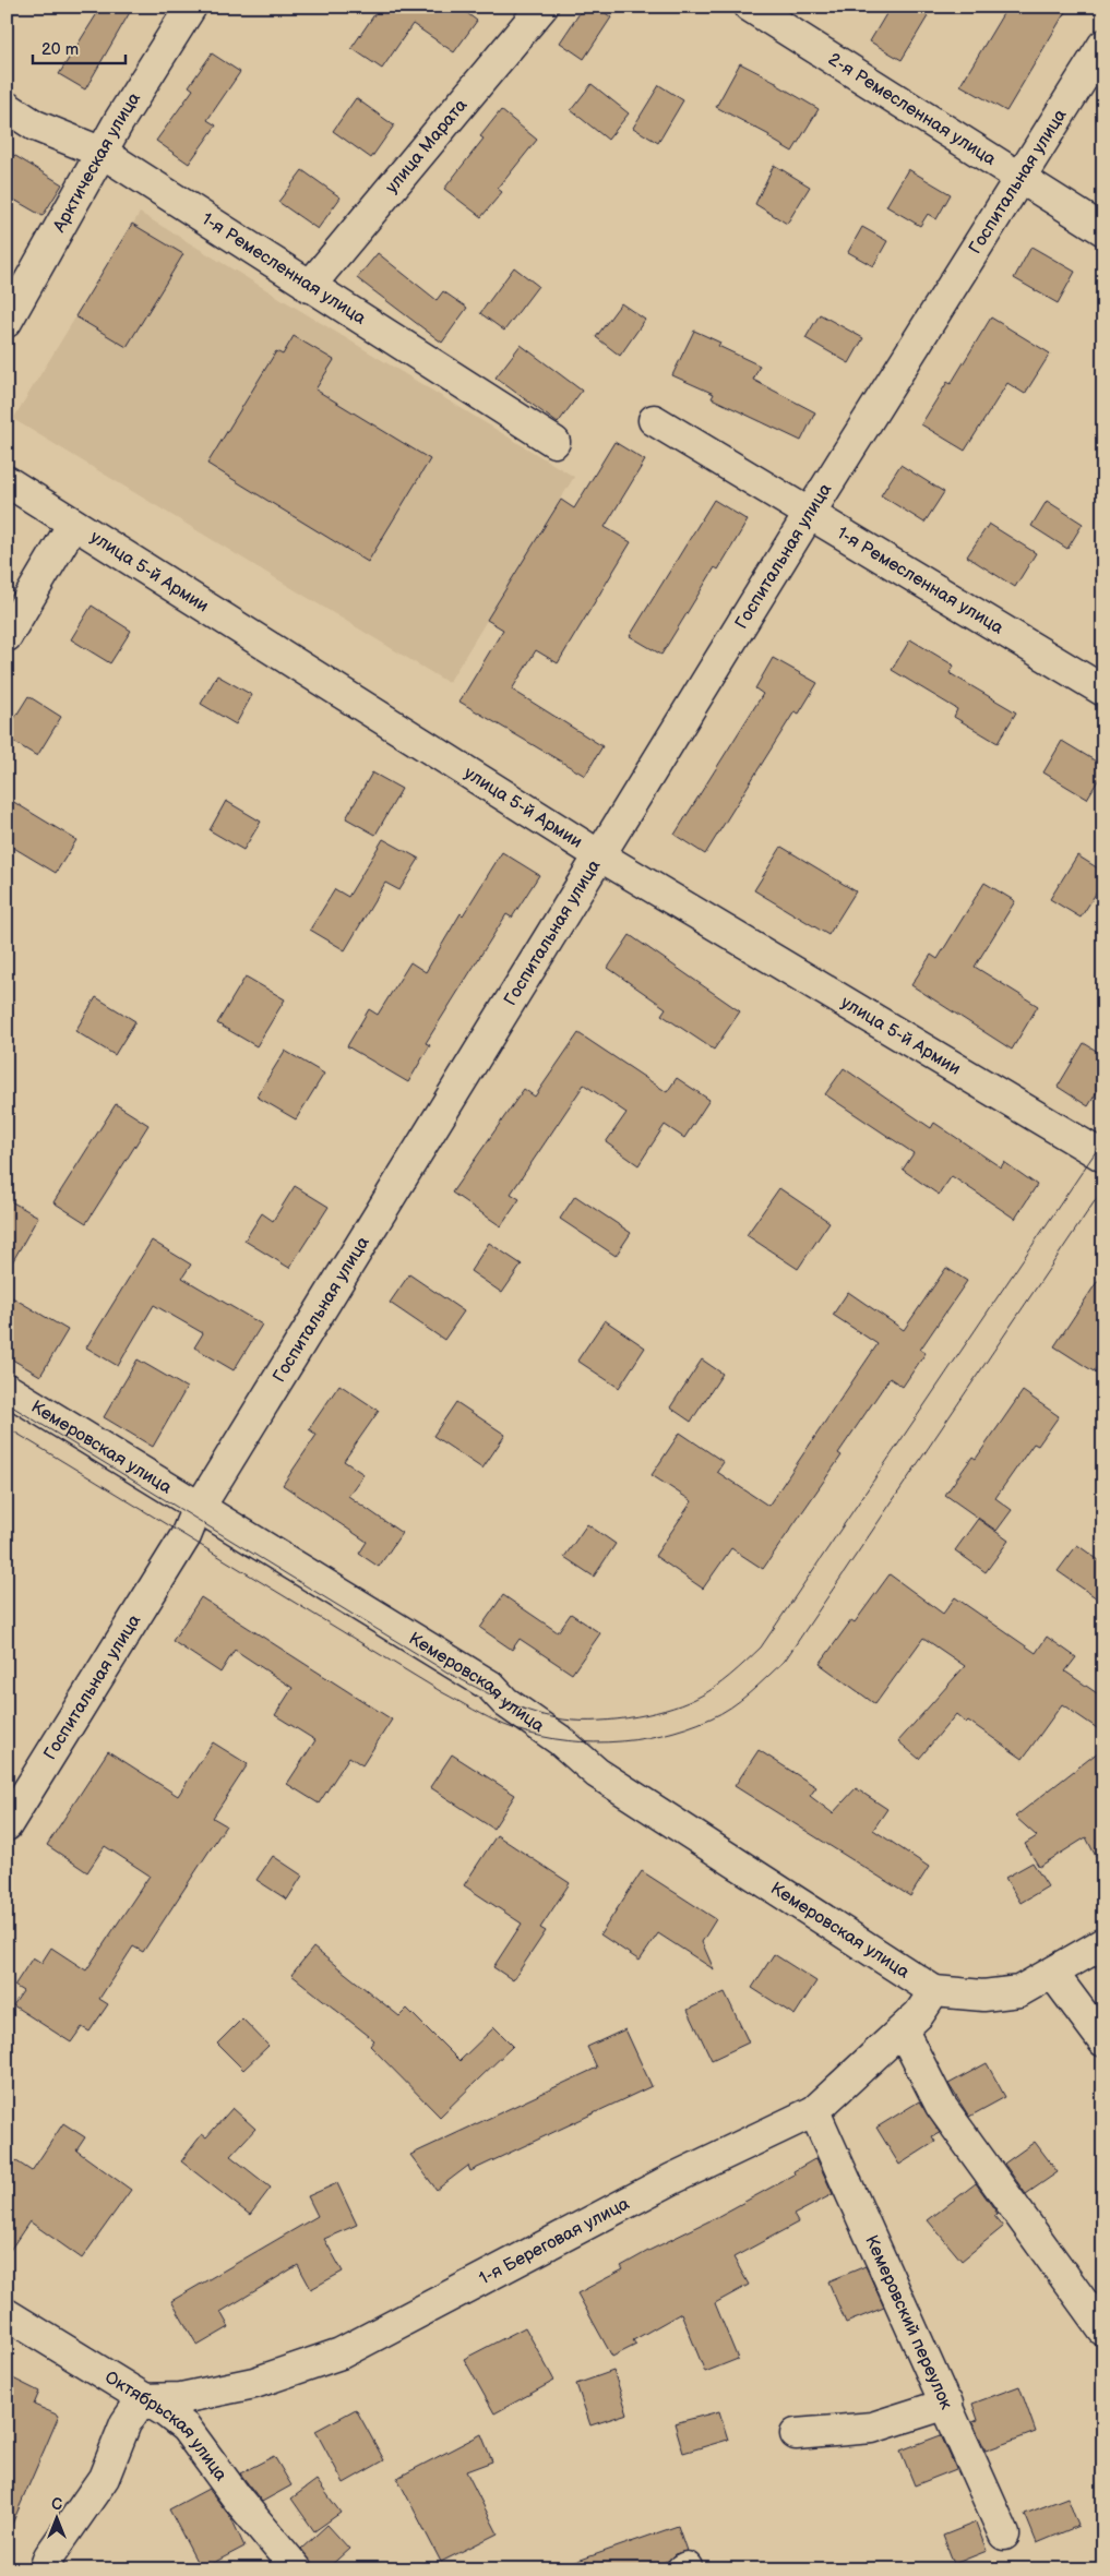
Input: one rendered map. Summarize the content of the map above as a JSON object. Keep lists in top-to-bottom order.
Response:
{
  "streets": {
    "street": [
      "2-я Ремесленная улица",
      "улица Марата",
      "Арктическая улица",
      "Госпитальная улица",
      "1-я Ремесленная улица",
      "улица 5-й Армии",
      "Кемеровская улица",
      "1-я Береговая улица",
      "Кемеровский переулок",
      "Октябрьская улица"
    ]
  },
  "crossings": [
    ["2-я Ремесленная улица", "Госпитальная улица"],
    ["улица Марата", "1-я Ремесленная улица"],
    ["Арктическая улица", "1-я Ремесленная улица"],
    ["Госпитальная улица", "1-я Ремесленная улица"],
    ["Госпитальная улица", "улица 5-й Армии"],
    ["Госпитальная улица", "Кемеровская улица"],
    ["Кемеровская улица", "1-я Береговая улица"],
    ["1-я Береговая улица", "Кемеровский переулок"],
    ["1-я Береговая улица", "Октябрьская улица"]
  ],
  "scale_bar": "20 m",
  "north": "top"
}
